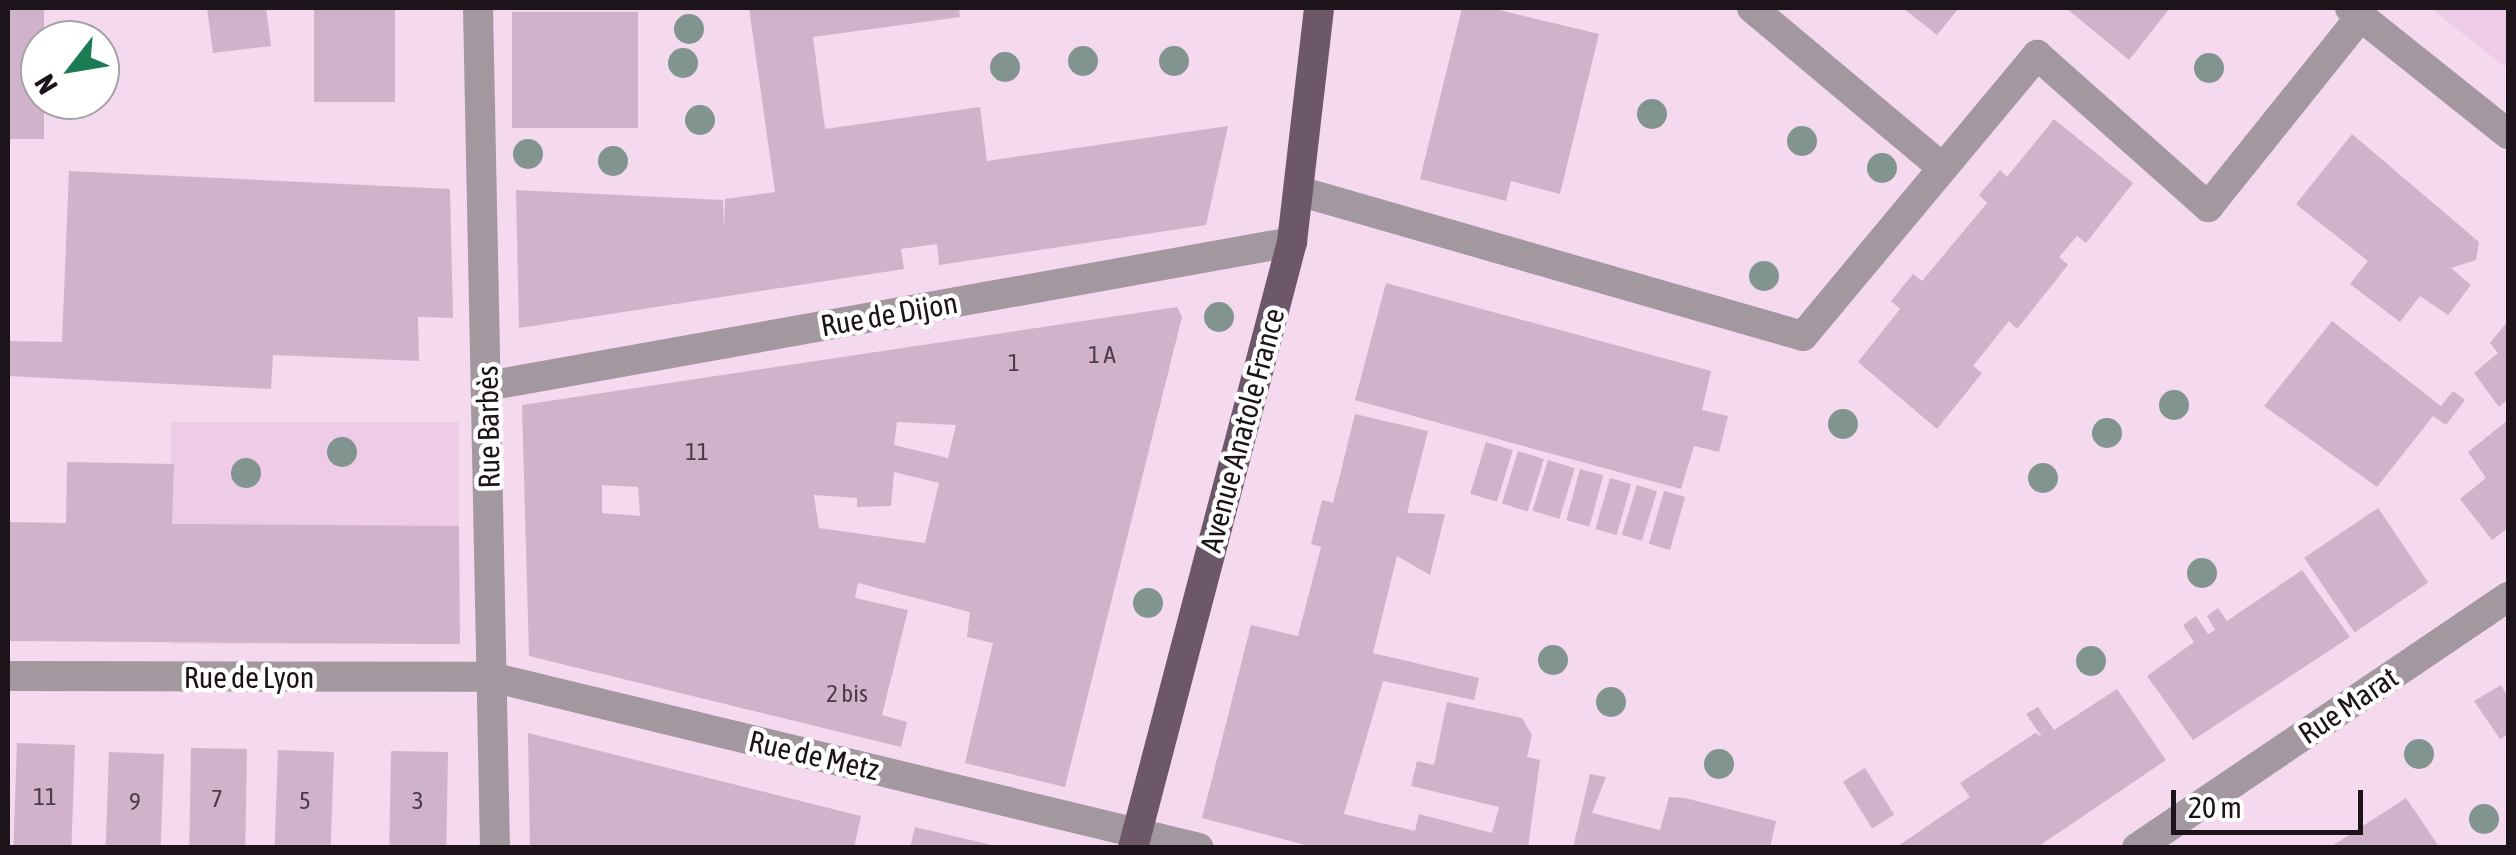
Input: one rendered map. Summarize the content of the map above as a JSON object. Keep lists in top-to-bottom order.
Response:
{
  "streets": {
    "main road": ["Avenue Anatole France"],
    "street": [
      "Rue de Dijon",
      "Rue Barbès",
      "Rue de Lyon",
      "Rue Marat",
      "Rue de Metz"
    ]
  },
  "crossings": [
    ["Rue de Dijon", "Rue Barbès"],
    ["Rue de Dijon", "Avenue Anatole France"],
    ["Rue Barbès", "Rue de Lyon"],
    ["Rue Barbès", "Rue de Metz"],
    ["Avenue Anatole France", "Rue de Metz"],
    ["Rue de Lyon", "Rue de Metz"]
  ],
  "house_numbers": [
    "1 A",
    "1",
    "11",
    "2 bis",
    "11",
    "7",
    "5",
    "3",
    "9"
  ],
  "scale_bar": "20 m",
  "north": "bottom left"
}
